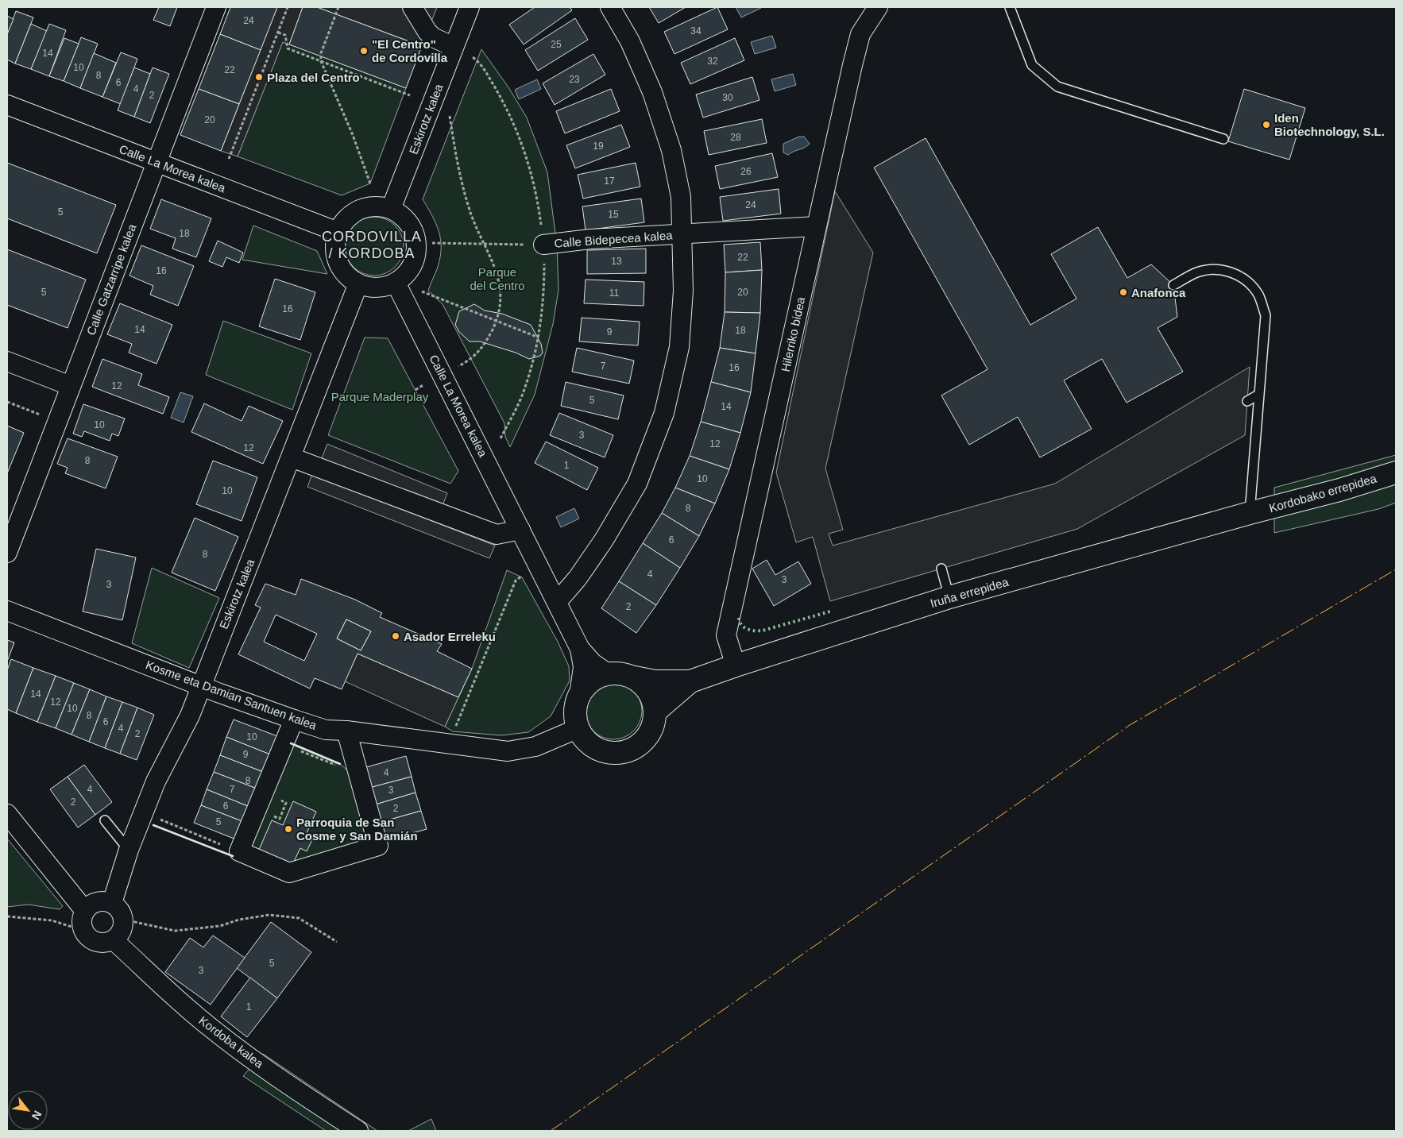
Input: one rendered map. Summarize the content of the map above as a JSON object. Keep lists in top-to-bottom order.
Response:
{
  "streets": {
    "street": [
      "Eskirotz kalea",
      "Calle La Morea kalea",
      "Calle Bidepecea kalea",
      "Calle Gatzarripe kalea",
      "Hilerriko bidea",
      "Kordobako errepidea",
      "Iruña errepidea",
      "Kosme eta Damian Santuen kalea",
      "Kordoba kalea"
    ]
  },
  "crossings": [
    ["Eskirotz kalea", "Calle La Morea kalea"],
    ["Eskirotz kalea", "Kosme eta Damian Santuen kalea"],
    ["Eskirotz kalea", "Kordoba kalea"],
    ["Calle La Morea kalea", "Calle Bidepecea kalea"],
    ["Calle La Morea kalea", "Calle Gatzarripe kalea"],
    ["Calle La Morea kalea", "Iruña errepidea"],
    ["Calle La Morea kalea", "Kosme eta Damian Santuen kalea"],
    ["Calle Bidepecea kalea", "Hilerriko bidea"],
    ["Hilerriko bidea", "Iruña errepidea"],
    ["Kordobako errepidea", "Iruña errepidea"],
    ["Iruña errepidea", "Kosme eta Damian Santuen kalea"]
  ],
  "districts": ["CORDOVILLA / KORDOBA"],
  "parks": ["Parque del Centro", "Parque Maderplay"],
  "places": [
    "\"El Centro\" de Cordovilla",
    "Plaza del Centro",
    "Iden Biotechnology, S.L.",
    "Anafonca",
    "Asador Erreleku",
    "Parroquia de San Cosme y San Damián"
  ],
  "house_numbers": [
    "24",
    "34",
    "25",
    "14",
    "32",
    "10",
    "22",
    "8",
    "23",
    "6",
    "4",
    "2",
    "30",
    "20",
    "28",
    "19",
    "26",
    "17",
    "24",
    "5",
    "15",
    "18",
    "22",
    "13",
    "16",
    "5",
    "20",
    "11",
    "16",
    "14",
    "18",
    "9",
    "7",
    "16",
    "12",
    "5",
    "14",
    "10",
    "3",
    "12",
    "12",
    "8",
    "1",
    "10",
    "10",
    "8",
    "6",
    "8",
    "4",
    "3",
    "3",
    "2",
    "14",
    "12",
    "10",
    "8",
    "6",
    "4",
    "2",
    "10",
    "9",
    "4",
    "8",
    "4",
    "7",
    "3",
    "2",
    "6",
    "2",
    "5",
    "5",
    "3",
    "1"
  ],
  "north": "bottom right"
}
